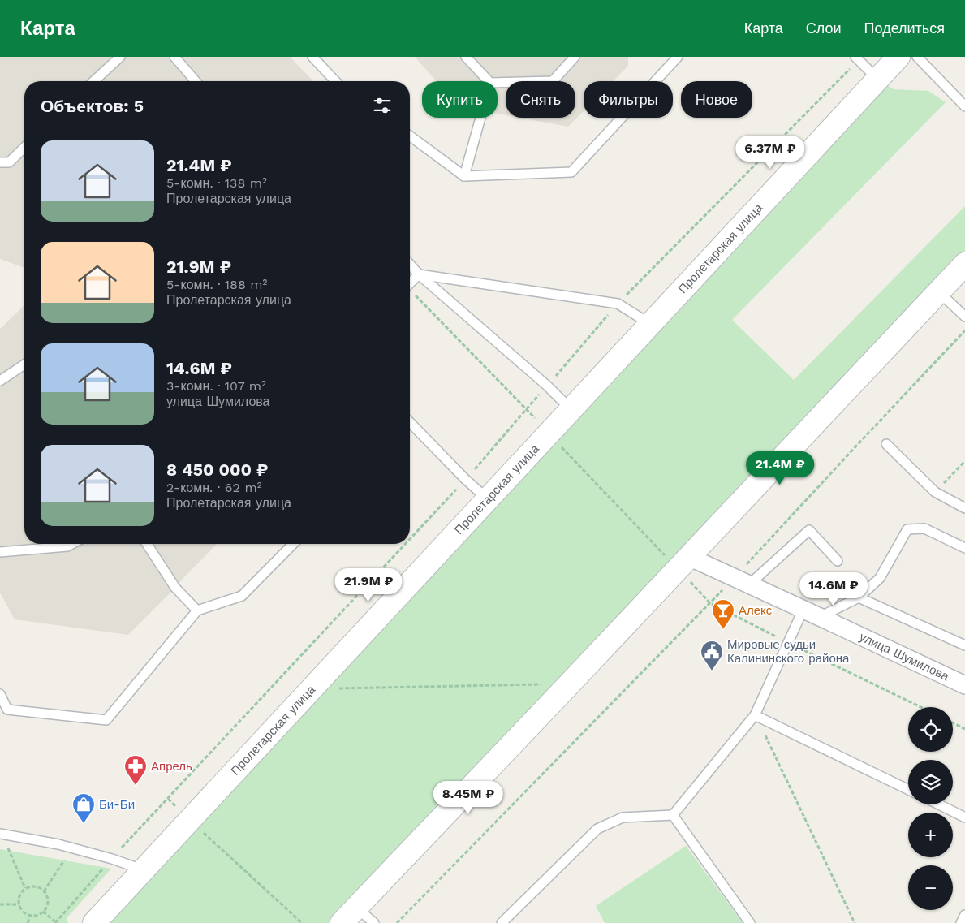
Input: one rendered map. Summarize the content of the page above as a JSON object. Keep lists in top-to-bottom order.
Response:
{
  "streets": {
    "street": ["Пролетарская улица", "улица Шумилова"]
  },
  "places": {
    "bar": ["Алекс"],
    "public building": ["Мировые судьи Калининского района"],
    "pharmacy": ["Апрель"],
    "shop": ["Би-Би"]
  },
  "page": {
    "header": "Карта",
    "nav": ["Карта", "Слои", "Поделиться"],
    "chip": [
      "Купить",
      "Снять",
      "Фильтры",
      "Новое"
    ],
    "heading": "Объектов: 5",
    "list": [
      {
        "name": "21.4M ₽",
        "note": "5-комн. · 138 m² · Пролетарская улица"
      },
      {
        "name": "21.9M ₽",
        "note": "5-комн. · 188 m² · Пролетарская улица"
      },
      {
        "name": "14.6M ₽",
        "note": "3-комн. · 107 m² · улица Шумилова"
      },
      {
        "name": "8 450 000 ₽",
        "note": "2-комн. · 62 m² · Пролетарская улица"
      }
    ],
    "price": [
      "6.37M ₽",
      "21.4M ₽",
      "21.9M ₽",
      "14.6M ₽",
      "8.45M ₽"
    ],
    "map_buttons": ["+", "−"]
  }
}
